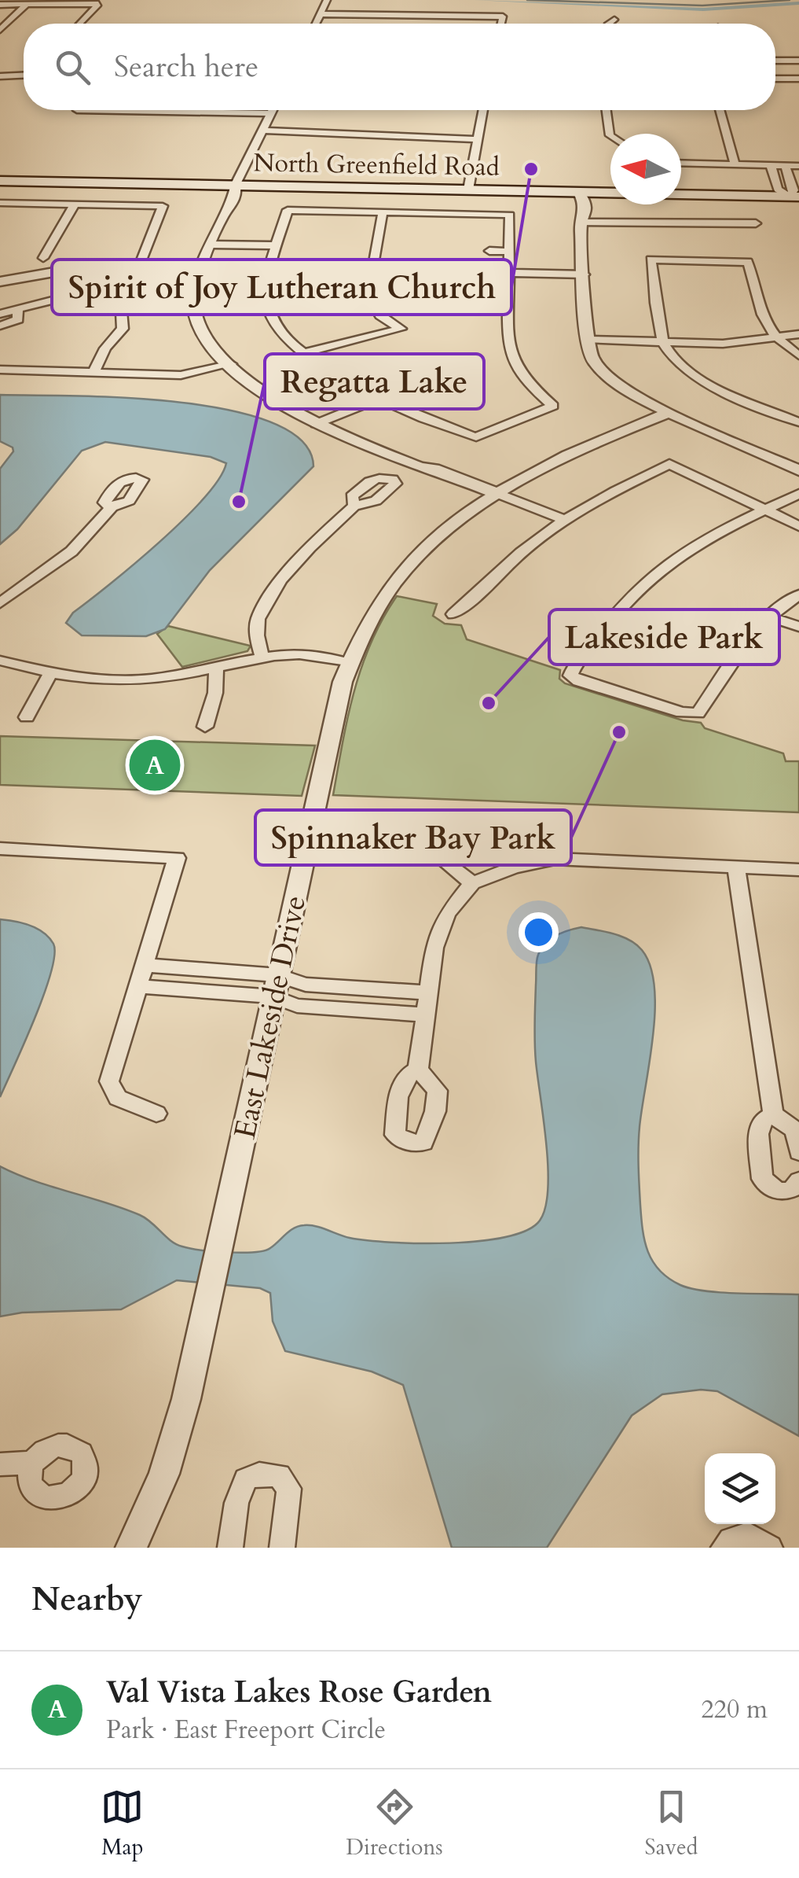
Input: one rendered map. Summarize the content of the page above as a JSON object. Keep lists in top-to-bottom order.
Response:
{
  "streets": {
    "main road": ["North Greenfield Road"],
    "street": ["East Lakeside Drive"]
  },
  "places": [
    "Spirit of Joy Lutheran Church",
    "Regatta Lake",
    "Lakeside Park",
    "Spinnaker Bay Park"
  ],
  "north": "left",
  "page": {
    "search": "Search here",
    "pins": "A",
    "heading": "Nearby",
    "list": [
      {
        "mark": "A",
        "name": "Val Vista Lakes Rose Garden",
        "note": "Park · East Freeport Circle",
        "value": "220 m"
      }
    ],
    "nav": ["Map", "Directions", "Saved"]
  }
}
